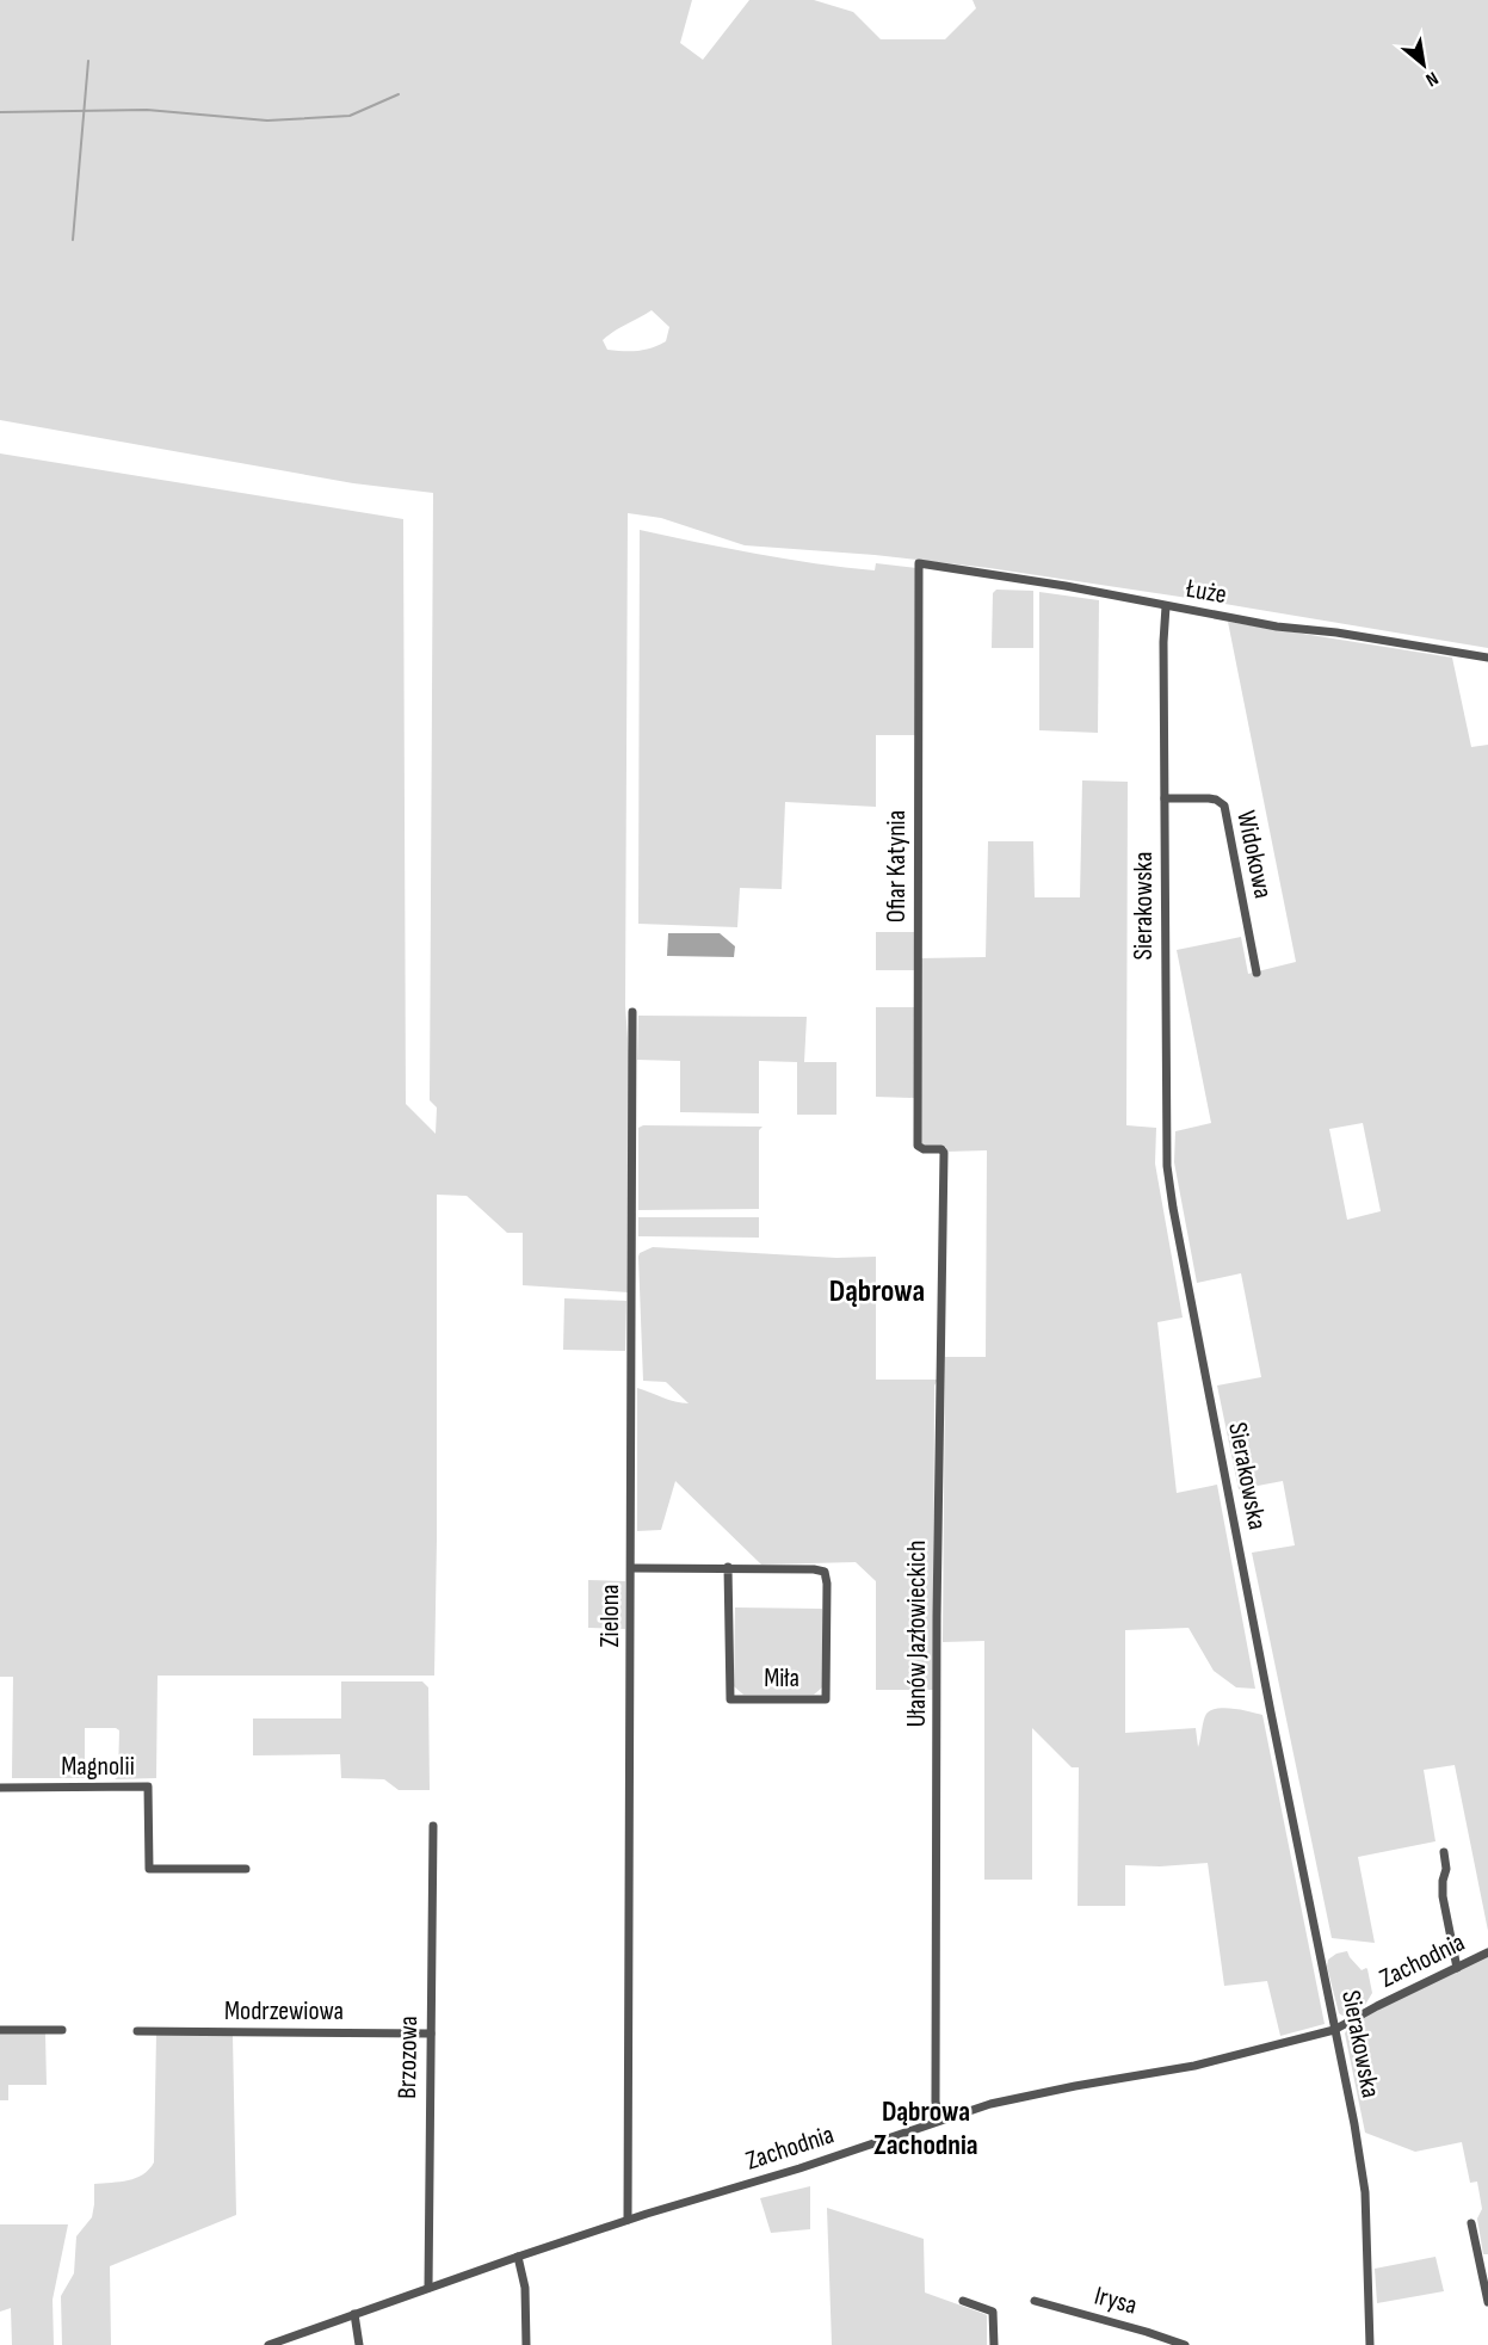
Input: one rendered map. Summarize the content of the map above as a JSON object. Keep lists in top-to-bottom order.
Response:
{
  "streets": {
    "street": [
      "Łuże",
      "Widokowa",
      "Ofiar Katynia",
      "Sierakowska",
      "Zielona",
      "Ułanów Jazłowieckich",
      "Miła",
      "Magnolii",
      "Zachodnia",
      "Modrzewiowa",
      "Brzozowa",
      "Irysa"
    ]
  },
  "crossings": [
    ["Łuże", "Ofiar Katynia"],
    ["Łuże", "Sierakowska"],
    ["Widokowa", "Sierakowska"],
    ["Ofiar Katynia", "Ułanów Jazłowieckich"],
    ["Sierakowska", "Zachodnia"],
    ["Zielona", "Miła"],
    ["Zielona", "Zachodnia"],
    ["Ułanów Jazłowieckich", "Zachodnia"],
    ["Zachodnia", "Brzozowa"],
    ["Modrzewiowa", "Brzozowa"]
  ],
  "districts": ["Dąbrowa", "Dąbrowa Zachodnia"],
  "north": "bottom right"
}
